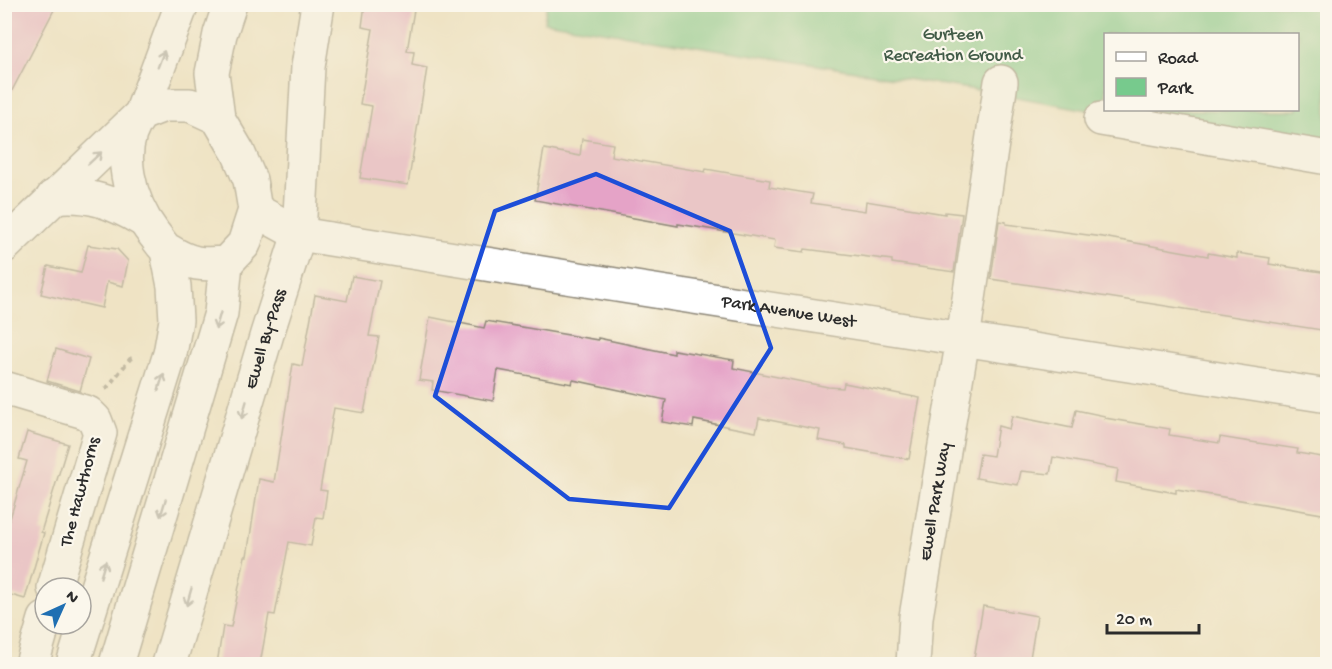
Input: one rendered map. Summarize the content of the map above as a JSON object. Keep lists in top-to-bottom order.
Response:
{
  "streets": {
    "main road": [
      "Park Avenue West",
      "Ewell By-Pass",
      "The Hawthorns",
      "Ewell Park Way"
    ]
  },
  "crossings": [
    ["Park Avenue West", "Ewell By-Pass"],
    ["Park Avenue West", "Ewell Park Way"]
  ],
  "parks": ["Gurteen Recreation Ground"],
  "legend": ["Road", "Park"],
  "scale_bar": "20 m",
  "north": "top right"
}
